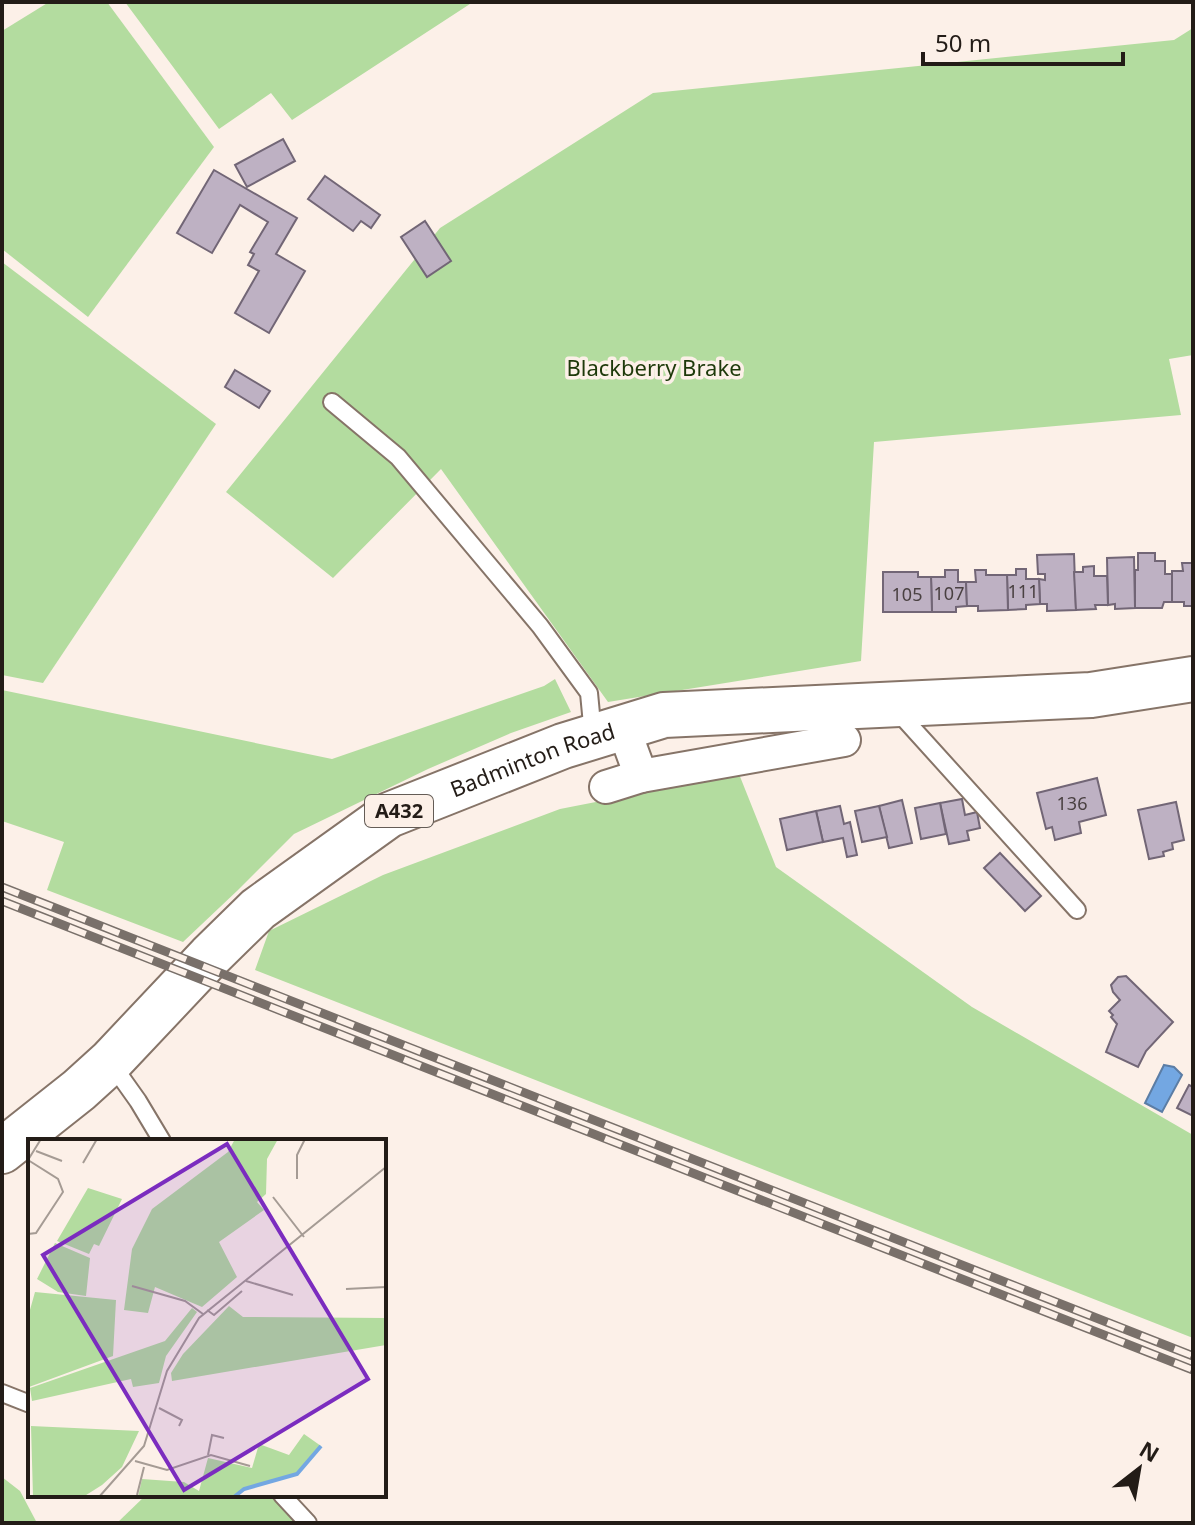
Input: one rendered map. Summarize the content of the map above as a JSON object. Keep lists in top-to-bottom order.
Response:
{
  "streets": {
    "main road": ["Badminton Road", "A432"]
  },
  "parks": ["Blackberry Brake"],
  "house_numbers": [
    "111",
    "107",
    "105",
    "136"
  ],
  "scale_bar": "50 m",
  "north": "top right"
}
